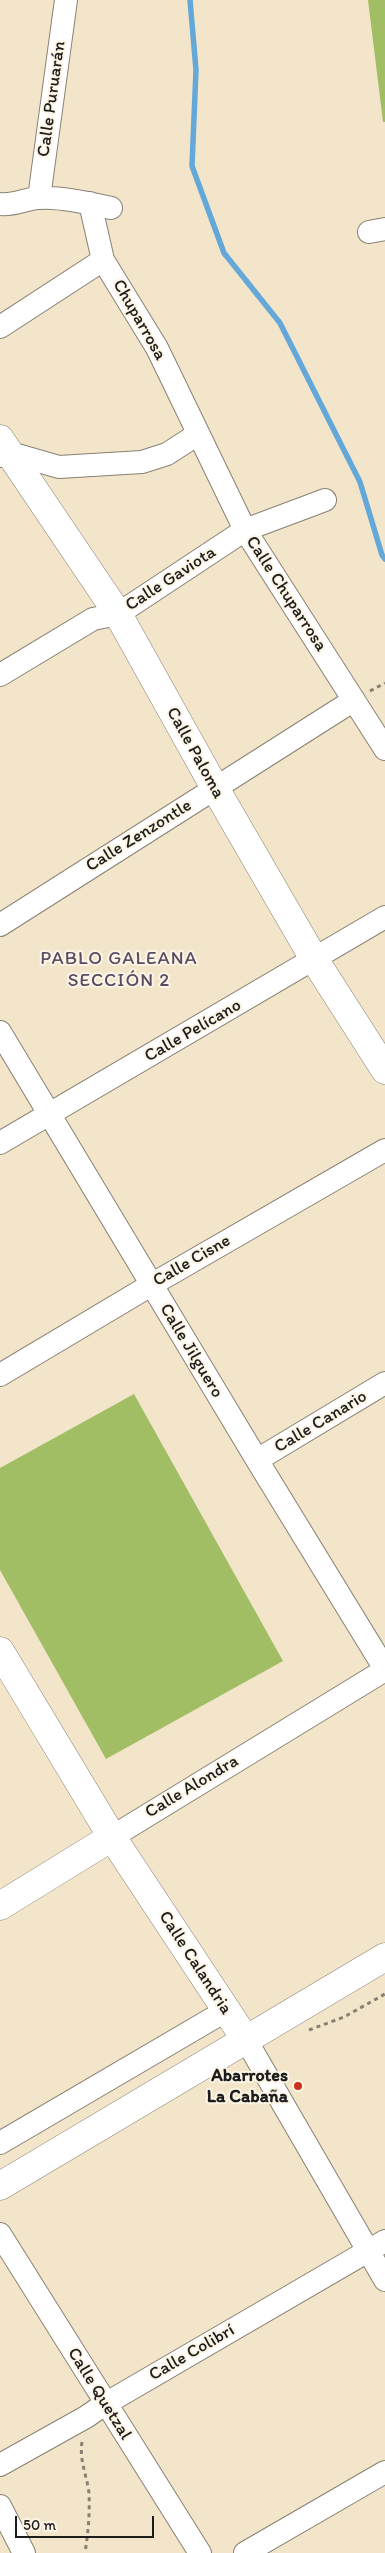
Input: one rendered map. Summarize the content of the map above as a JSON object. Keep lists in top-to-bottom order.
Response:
{
  "streets": {
    "street": [
      "Calle Puruarán",
      "Chuparrosa",
      "Calle Gaviota",
      "Calle Chuparrosa",
      "Calle Paloma",
      "Calle Zenzontle",
      "Calle Pelícano",
      "Calle Cisne",
      "Calle Jilguero",
      "Calle Canario",
      "Calle Alondra",
      "Calle Calandria",
      "Calle Colibrí",
      "Calle Quetzal"
    ]
  },
  "crossings": [
    ["Calle Puruarán", "Chuparrosa"],
    ["Chuparrosa", "Calle Chuparrosa"],
    ["Calle Gaviota", "Calle Chuparrosa"],
    ["Calle Gaviota", "Calle Paloma"],
    ["Calle Chuparrosa", "Calle Zenzontle"],
    ["Calle Paloma", "Calle Zenzontle"],
    ["Calle Paloma", "Calle Pelícano"],
    ["Calle Pelícano", "Calle Jilguero"],
    ["Calle Cisne", "Calle Jilguero"],
    ["Calle Jilguero", "Calle Canario"],
    ["Calle Jilguero", "Calle Alondra"],
    ["Calle Alondra", "Calle Calandria"],
    ["Calle Calandria", "Calle Colibrí"],
    ["Calle Colibrí", "Calle Quetzal"]
  ],
  "districts": ["PABLO GALEANA SECCIÓN 2"],
  "places": ["Abarrotes La Cabaña"],
  "scale_bar": "50 m"
}
